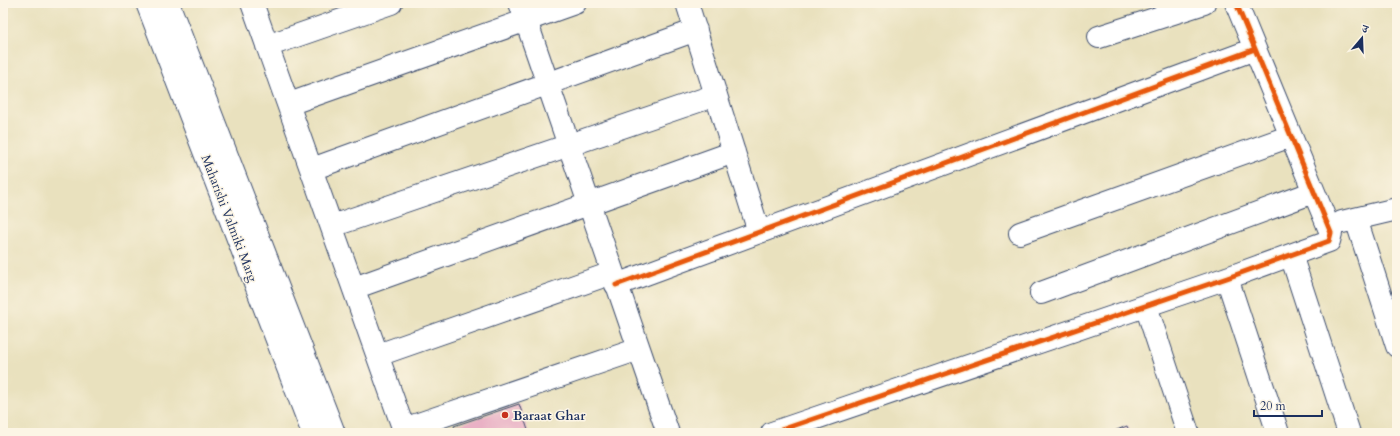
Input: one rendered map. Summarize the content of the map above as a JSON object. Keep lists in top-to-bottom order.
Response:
{
  "streets": {
    "street": ["Maharishi Valmiki Marg"]
  },
  "places": ["Baraat Ghar"],
  "scale_bar": "20 m",
  "north": "top"
}
